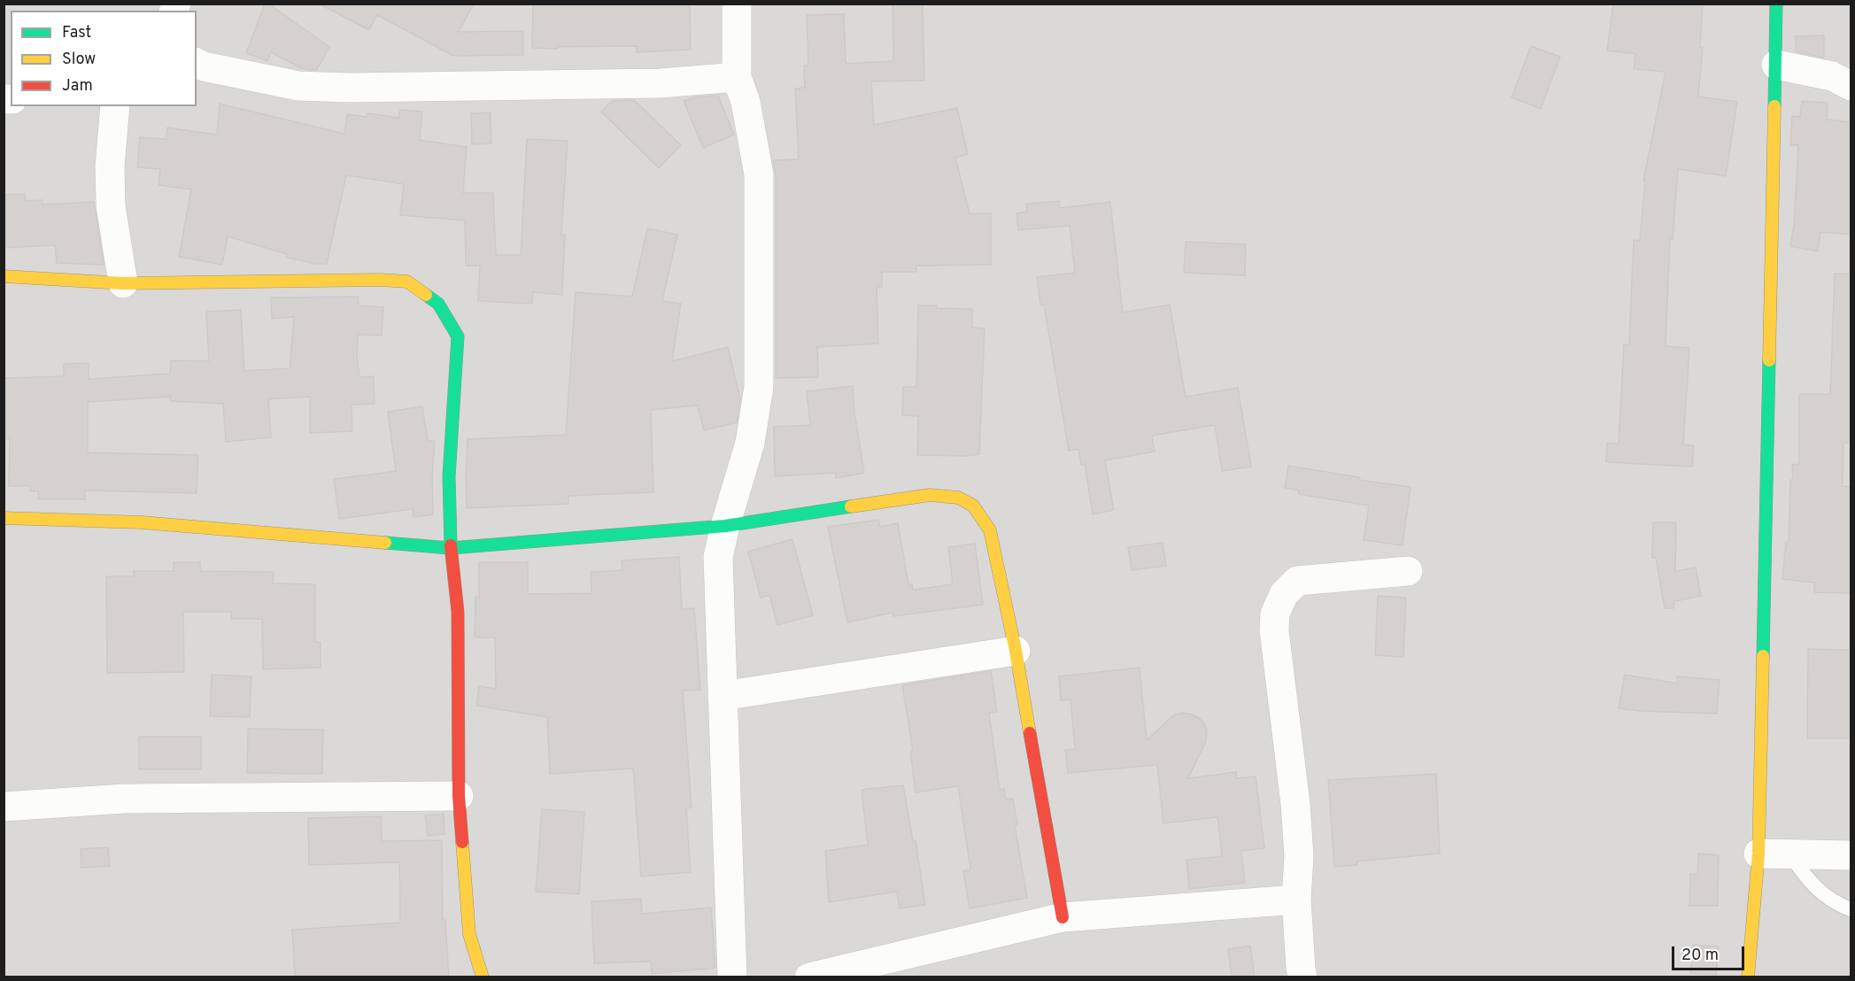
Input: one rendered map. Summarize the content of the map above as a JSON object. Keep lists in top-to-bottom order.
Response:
{
  "legend": ["Fast", "Slow", "Jam"],
  "scale_bar": "20 m"
}
